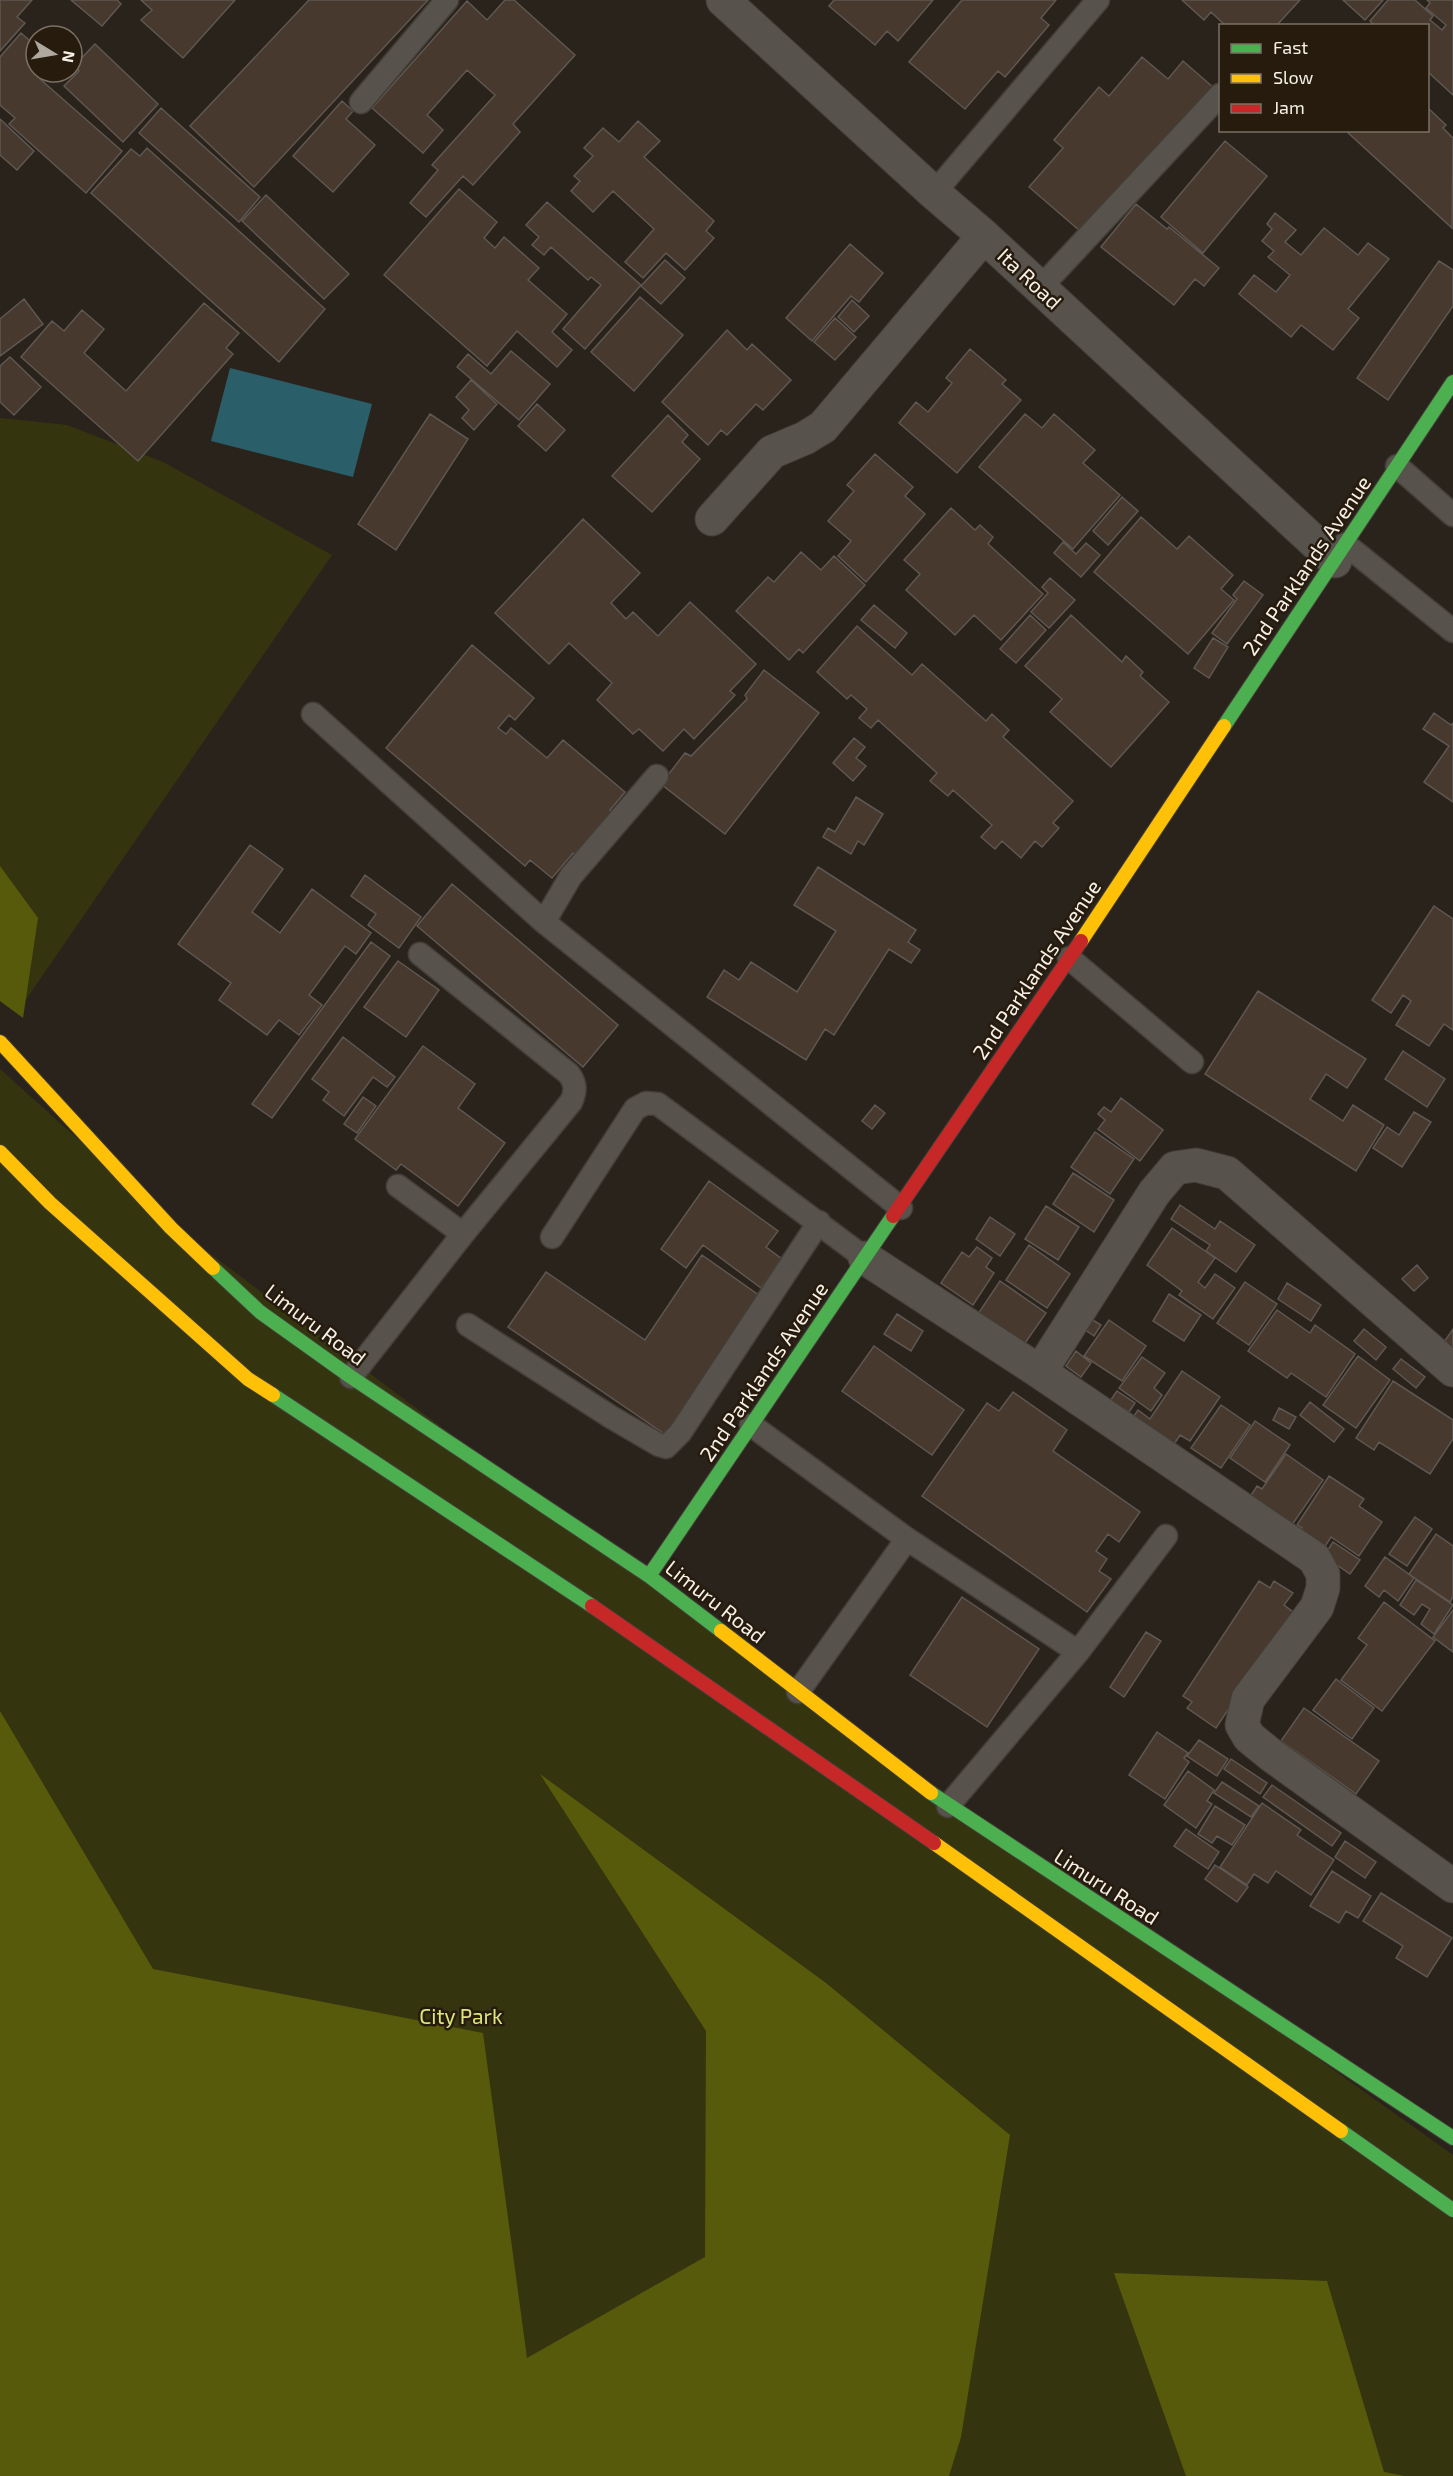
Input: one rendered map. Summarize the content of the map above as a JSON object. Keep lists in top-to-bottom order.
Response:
{
  "streets": {
    "main road": ["2nd Parklands Avenue", "Limuru Road"],
    "street": ["Ita Road"]
  },
  "crossings": [
    ["Ita Road", "2nd Parklands Avenue"],
    ["2nd Parklands Avenue", "Limuru Road"]
  ],
  "parks": ["City Park"],
  "legend": ["Fast", "Slow", "Jam"],
  "north": "right"
}
